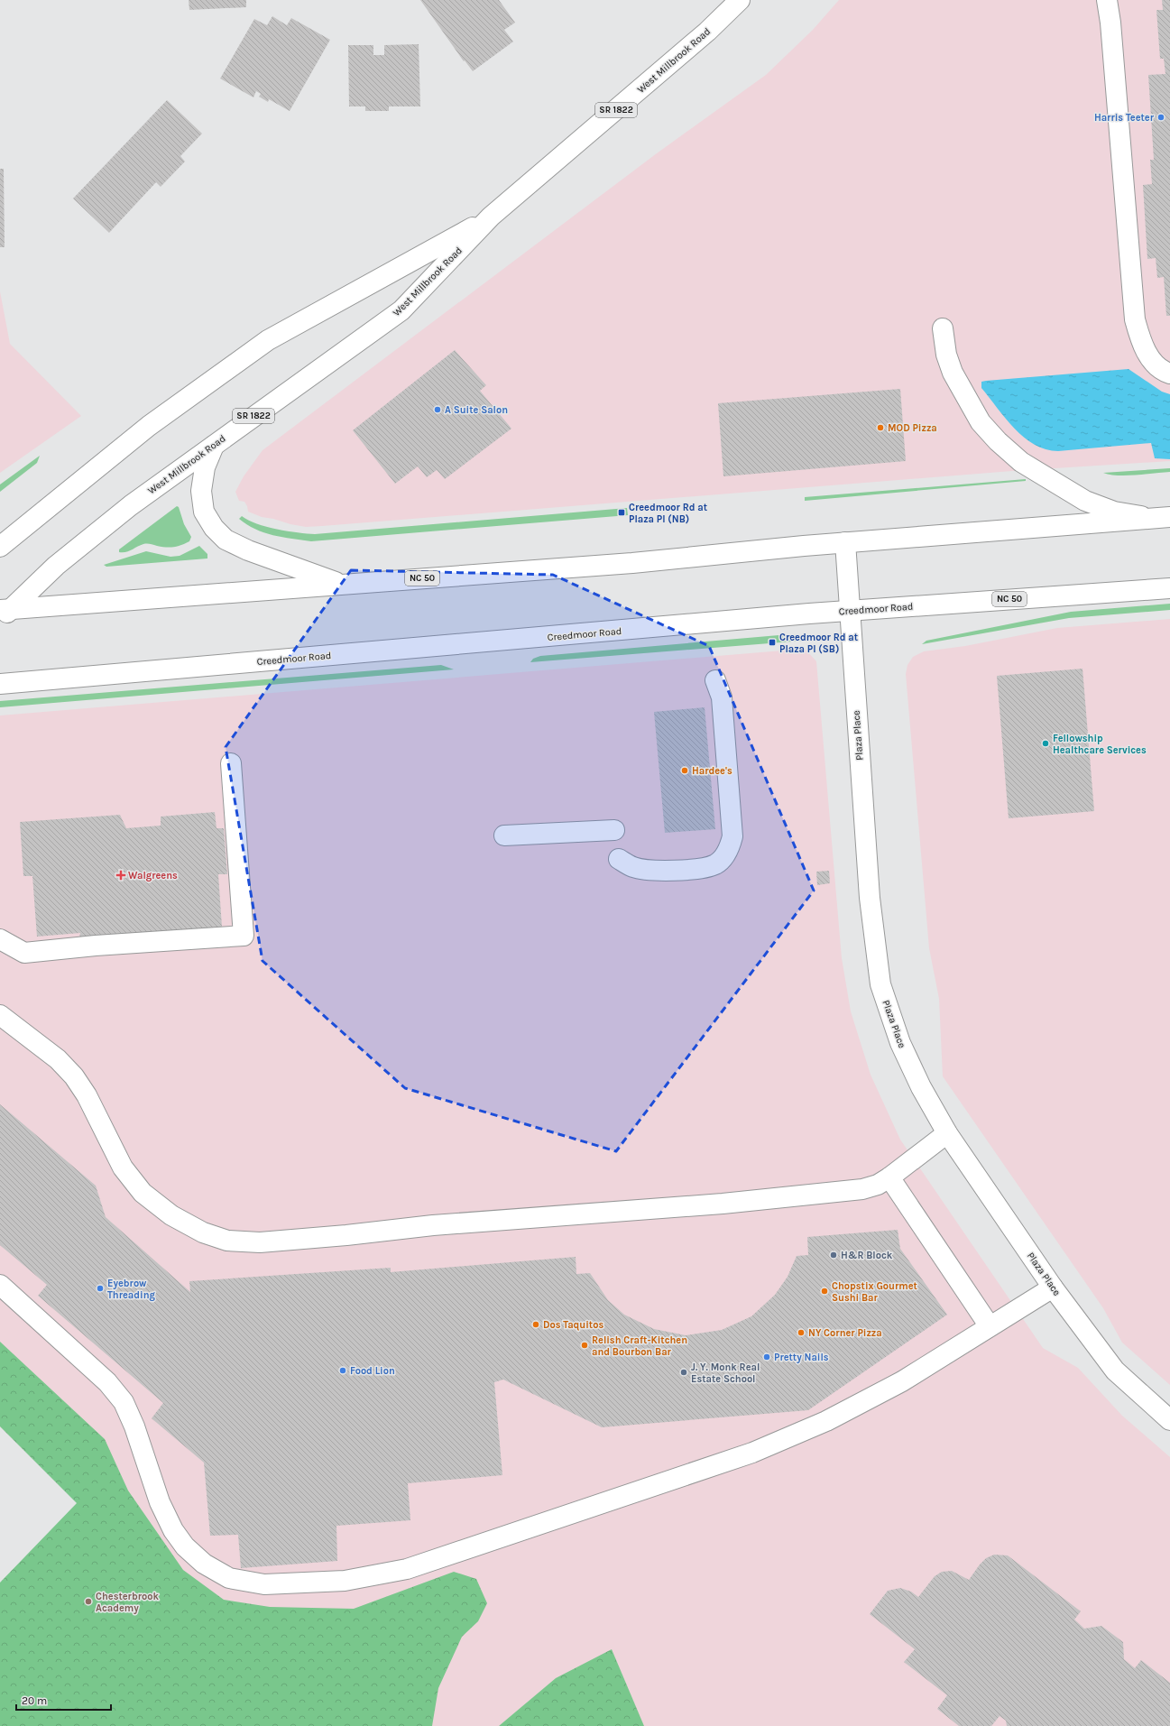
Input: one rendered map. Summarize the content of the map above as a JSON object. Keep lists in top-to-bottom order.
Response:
{
  "streets": {
    "main road": [
      "West Millbrook Road",
      "SR 1822",
      "NC 50",
      "Creedmoor Road",
      "Plaza Place"
    ]
  },
  "crossings": [
    ["West Millbrook Road", "NC 50"],
    ["NC 50", "Plaza Place"],
    ["Creedmoor Road", "Plaza Place"]
  ],
  "places": {
    "other": [
      "Harris Teeter",
      "A Suite Salon",
      "MOD Pizza",
      "Fellowship Healthcare Services",
      "Hardee's",
      "H&R Block",
      "Eyebrow Threading",
      "Chopstix Gourmet Sushi Bar",
      "Dos Taquitos",
      "NY Corner Pizza",
      "Relish Craft-Kitchen and Bourbon Bar",
      "Pretty Nails",
      "Food Lion",
      "J. Y. Monk Real Estate School",
      "Chesterbrook Academy"
    ],
    "transit": ["Creedmoor Rd at Plaza Pl (NB)", "Creedmoor Rd at Plaza Pl (SB)"],
    "health": ["Walgreens"]
  },
  "scale_bar": "20 m"
}
